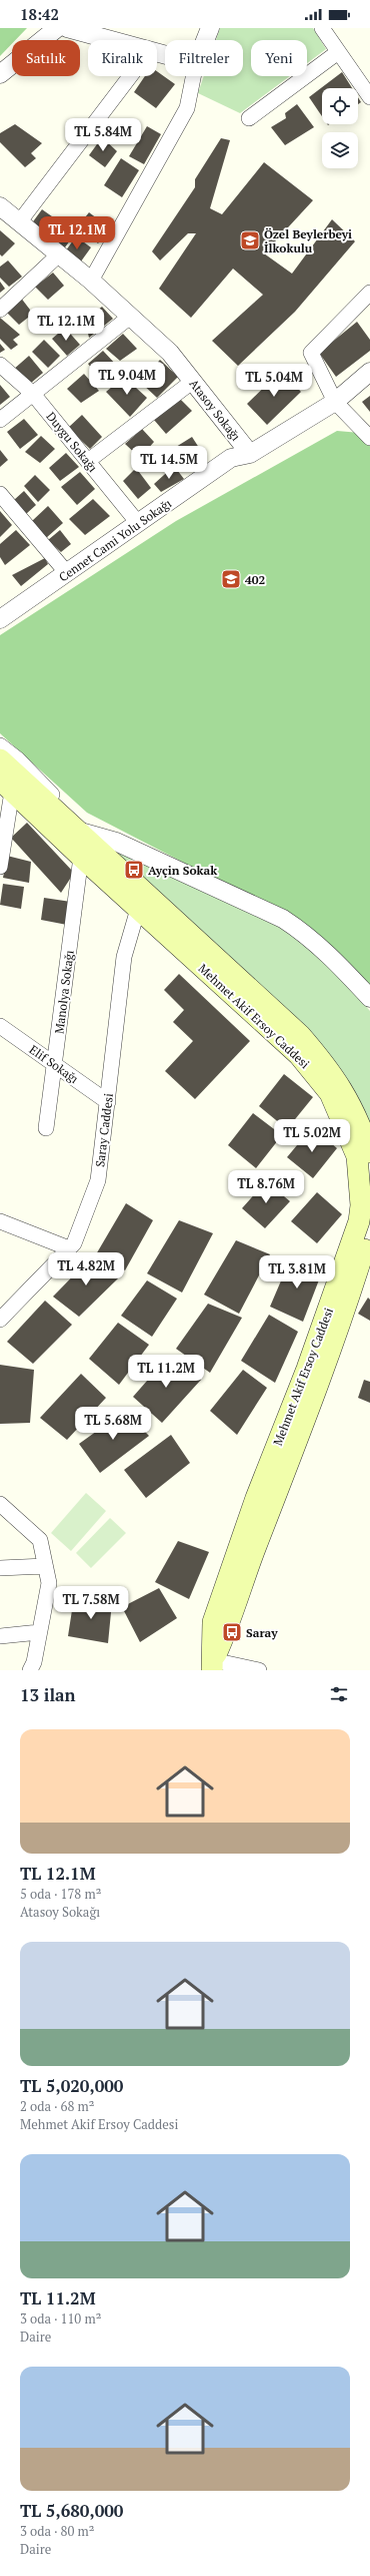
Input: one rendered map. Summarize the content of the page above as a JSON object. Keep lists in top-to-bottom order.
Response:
{
  "streets": {
    "main road": ["Mehmet Akif Ersoy Caddesi"],
    "street": [
      "Atasoy Sokağı",
      "Duygu Sokağı",
      "Cennet Cami Yolu Sokağı",
      "Manolya Sokağı",
      "Elif Sokağı",
      "Saray Caddesi"
    ]
  },
  "crossings": [
    ["Atasoy Sokağı", "Cennet Cami Yolu Sokağı"],
    ["Duygu Sokağı", "Cennet Cami Yolu Sokağı"],
    ["Manolya Sokağı", "Mehmet Akif Ersoy Caddesi"],
    ["Manolya Sokağı", "Elif Sokağı"],
    ["Mehmet Akif Ersoy Caddesi", "Saray Caddesi"],
    ["Elif Sokağı", "Saray Caddesi"]
  ],
  "places": {
    "school or university": ["Özel Beylerbeyi İlkokulu", "402"],
    "bus stop": ["Ayçin Sokak", "Saray"]
  },
  "page": {
    "status": "18:42",
    "chip": [
      "Satılık",
      "Kiralık",
      "Filtreler",
      "Yeni"
    ],
    "price": [
      "TL 5.84M",
      "TL 12.1M",
      "TL 12.1M",
      "TL 9.04M",
      "TL 5.04M",
      "TL 14.5M",
      "TL 5.02M",
      "TL 8.76M",
      "TL 4.82M",
      "TL 3.81M",
      "TL 11.2M",
      "TL 5.68M",
      "TL 7.58M"
    ],
    "heading": "13 ilan",
    "list": [
      {
        "name": "TL 12.1M",
        "note": "5 oda · 178 m² · Atasoy Sokağı"
      },
      {
        "name": "TL 5,020,000",
        "note": "2 oda · 68 m² · Mehmet Akif Ersoy Caddesi"
      },
      {
        "name": "TL 11.2M",
        "note": "3 oda · 110 m² · Daire"
      },
      {
        "name": "TL 5,680,000",
        "note": "3 oda · 80 m² · Daire"
      }
    ]
  }
}
